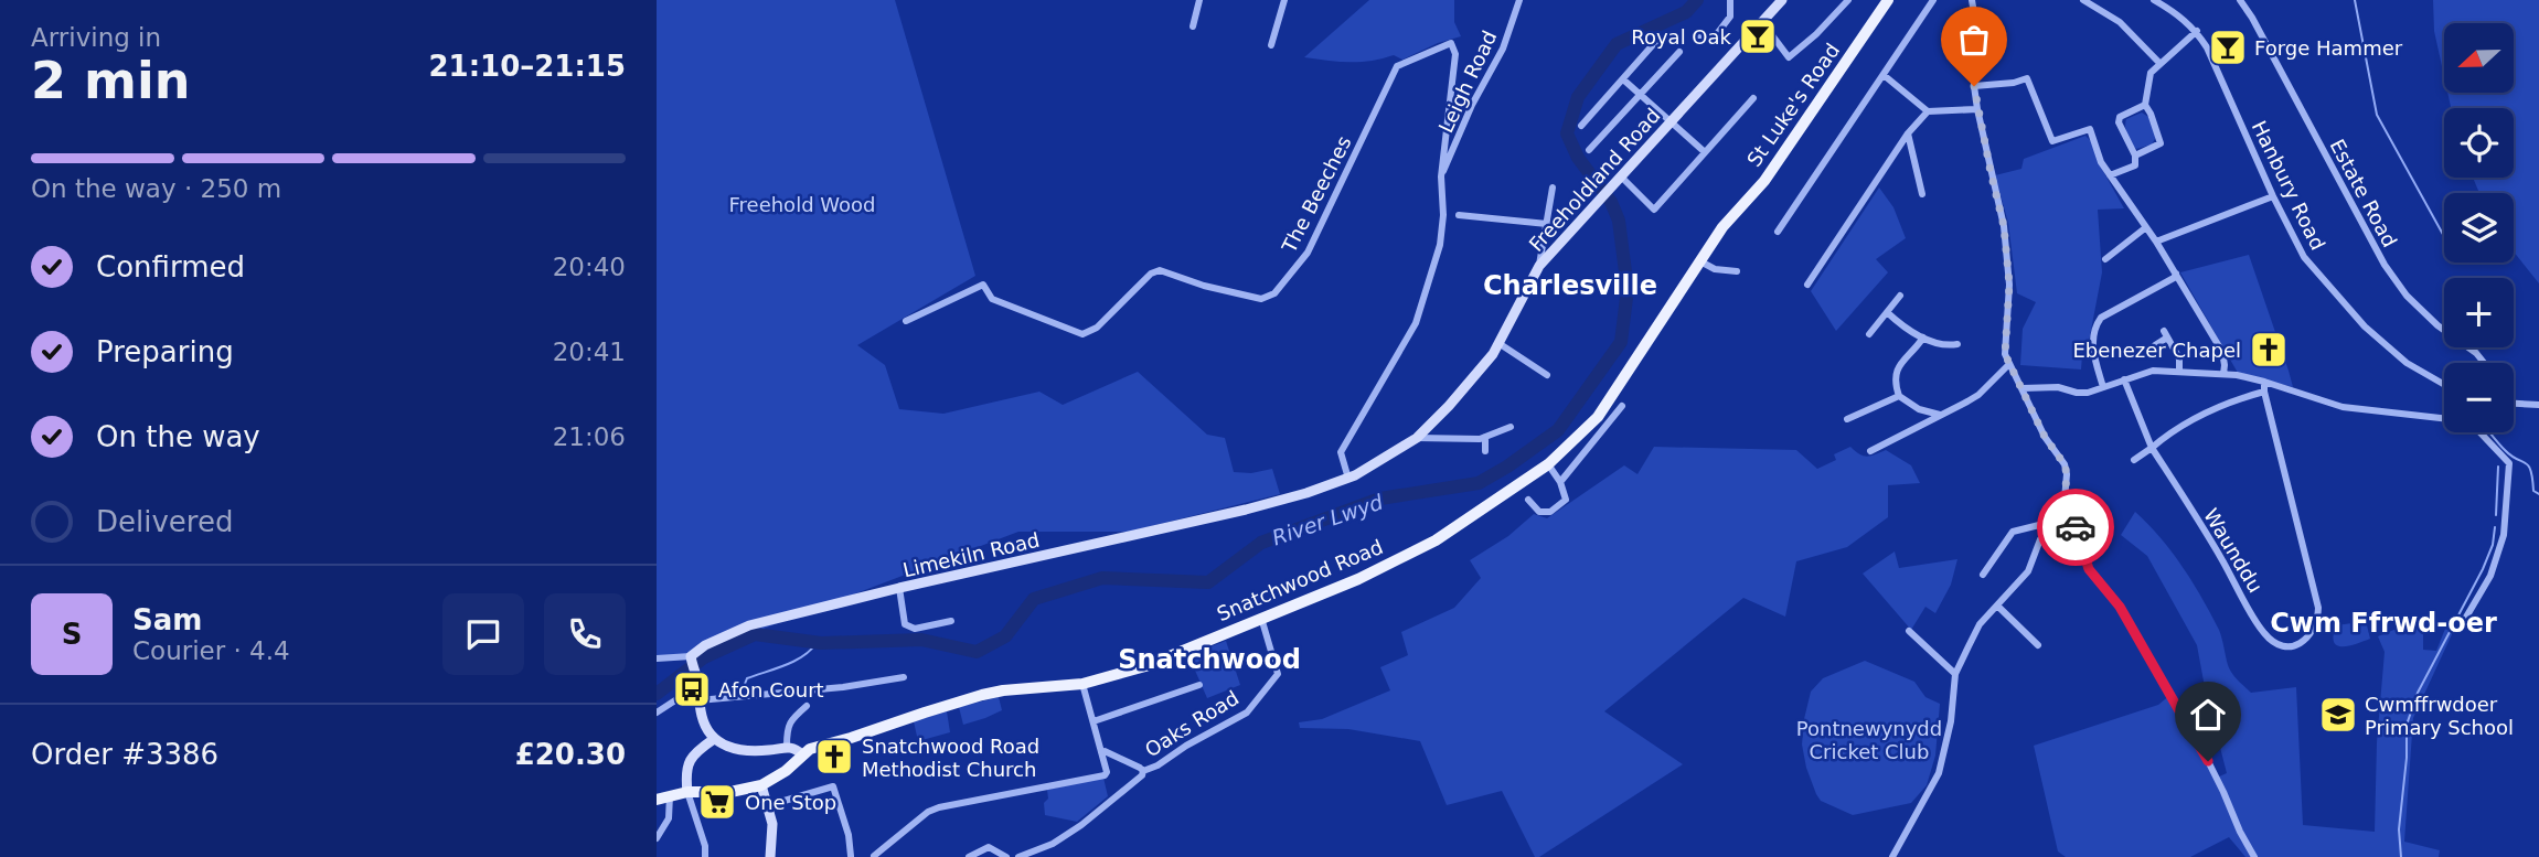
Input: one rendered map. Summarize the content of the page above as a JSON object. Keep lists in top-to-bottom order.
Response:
{
  "streets": {
    "main road": [
      "St Luke's Road",
      "Freeholdland Road",
      "Limekiln Road",
      "Snatchwood Road"
    ],
    "street": [
      "Leigh Road",
      "Hanbury Road",
      "Estate Road",
      "The Beeches",
      "Waunddu",
      "Oaks Road"
    ]
  },
  "crossings": [
    ["Leigh Road", "The Beeches"],
    ["St Luke's Road", "Snatchwood Road"],
    ["Freeholdland Road", "Limekiln Road"],
    ["Snatchwood Road", "Oaks Road"]
  ],
  "districts": ["Charlesville", "Cwm Ffrwd-oer", "Snatchwood"],
  "water": ["River Lwyd"],
  "parks": ["Freehold Wood", "Pontnewynydd Cricket Club"],
  "places": {
    "bar": ["Royal Oak", "Forge Hammer"],
    "church": ["Ebenezer Chapel", "Snatchwood Road Methodist Church"],
    "bus stop": ["Afon Court"],
    "school or university": ["Cwmffrwdoer Primary School"],
    "supermarket": ["One Stop"]
  },
  "north": "left",
  "page": {
    "heading": ["2 min", "Arriving in", "21:10–21:15"],
    "panel": [
      "Sam",
      "Courier · 4.4",
      "Order #3386",
      "£20.30"
    ],
    "map_buttons": ["+", "−"],
    "bar": "On the way · 250 m",
    "list": [
      ["Confirmed", "20:40"],
      ["Preparing", "20:41"],
      ["On the way", "21:06"],
      "Delivered"
    ],
    "round": "S"
  }
}
